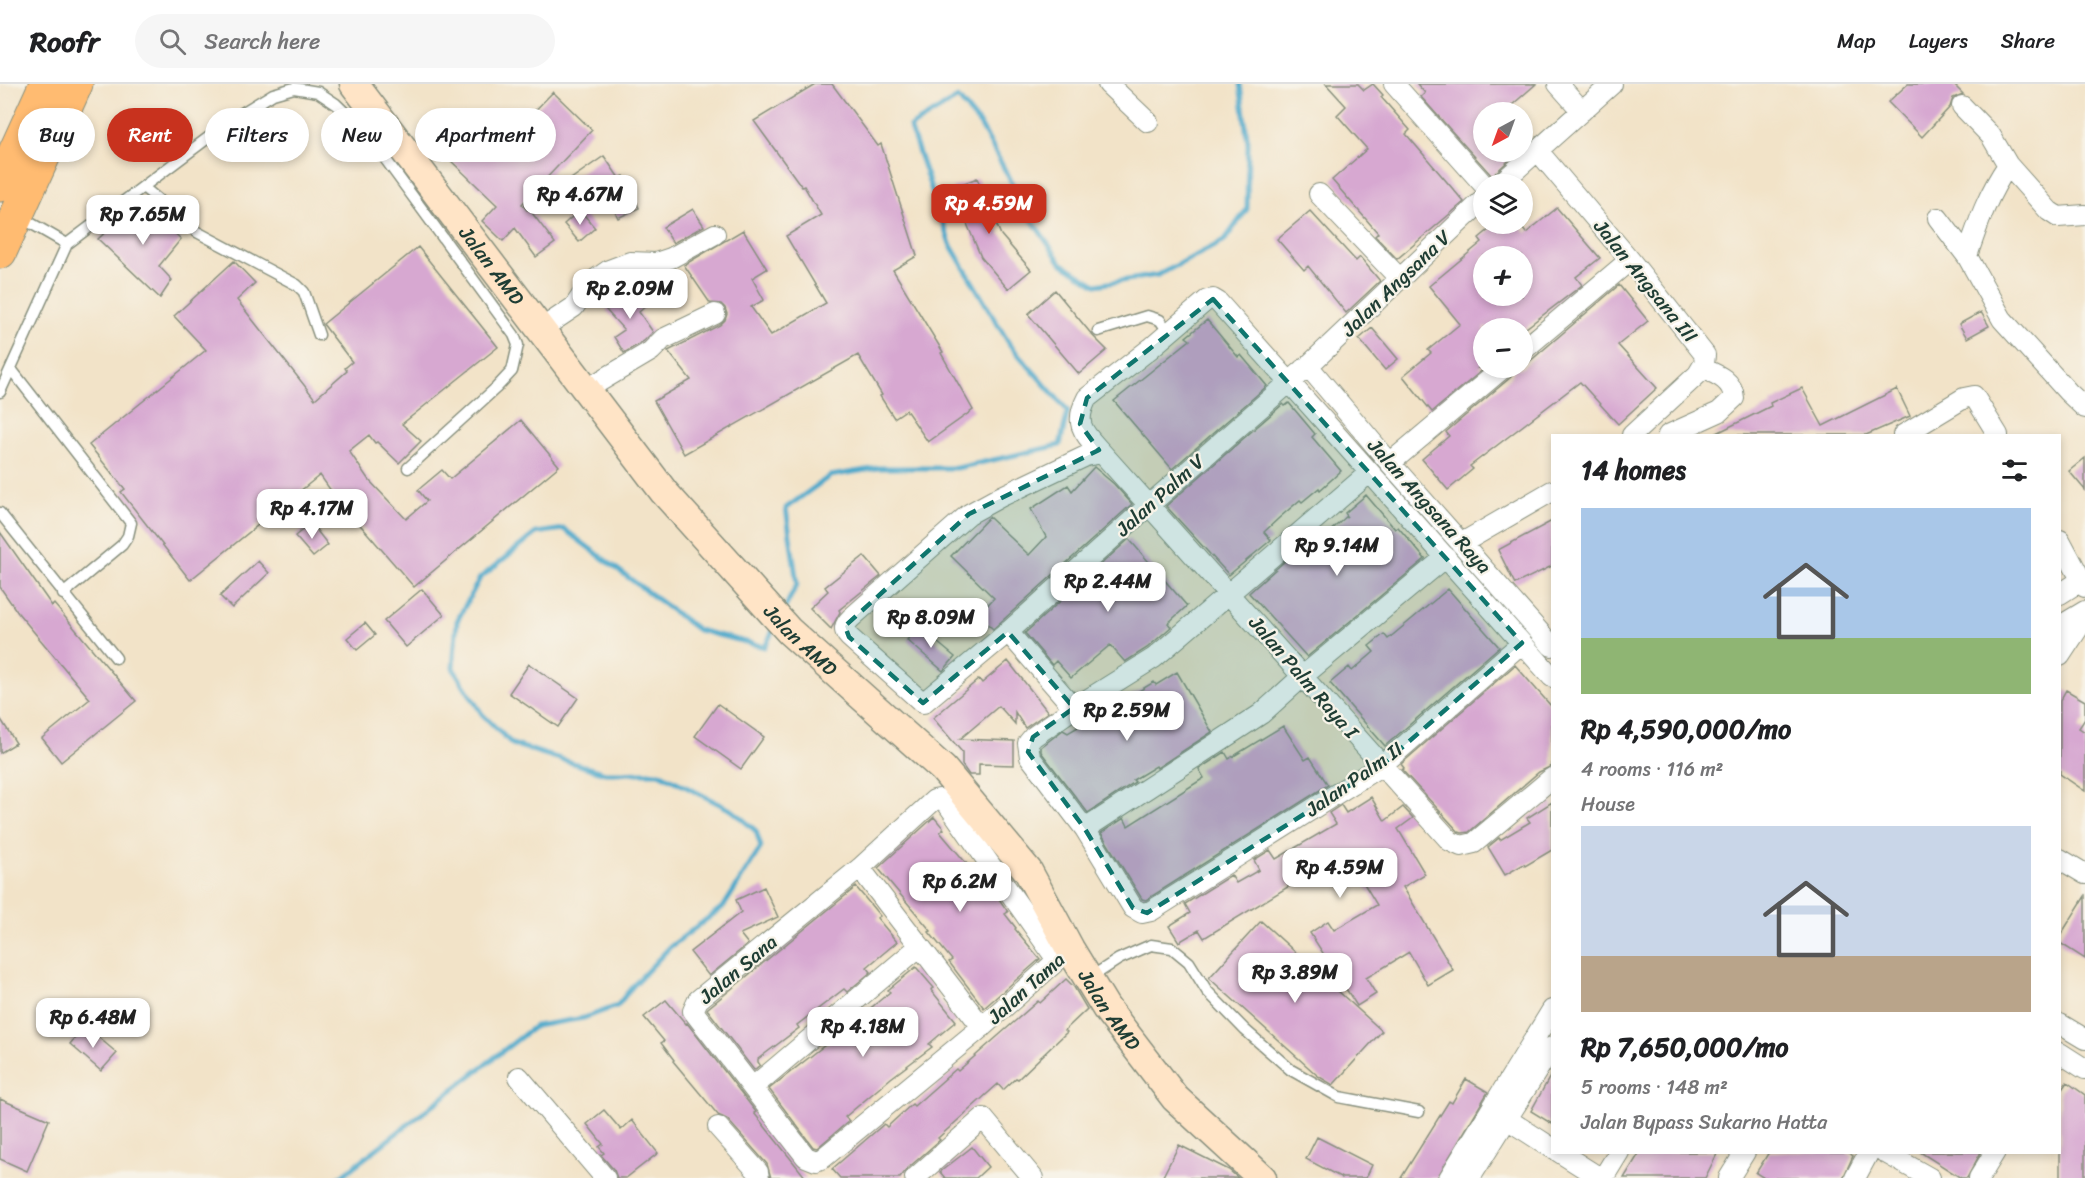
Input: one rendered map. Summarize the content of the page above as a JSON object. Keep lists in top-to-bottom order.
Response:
{
  "streets": {
    "street": [
      "Jalan AMD",
      "Jalan Angsana III",
      "Jalan Angsana V",
      "Jalan Palm V",
      "Jalan Angsana Raya",
      "Jalan Palm Raya I",
      "Jalan Palm II",
      "Jalan Sana",
      "Jalan Tama"
    ]
  },
  "crossings": [
    ["Jalan AMD", "Jalan Sana"],
    ["Jalan AMD", "Jalan Tama"],
    ["Jalan Angsana V", "Jalan Palm V"],
    ["Jalan Angsana V", "Jalan Angsana Raya"],
    ["Jalan Palm V", "Jalan Palm Raya I"],
    ["Jalan Palm Raya I", "Jalan Palm II"],
    ["Jalan Sana", "Jalan Tama"]
  ],
  "north": "bottom left",
  "page": {
    "header": "Roofr",
    "search": "Search here",
    "nav": ["Map", "Layers", "Share"],
    "map_buttons": ["+", "−"],
    "chip": [
      "Buy",
      "Rent",
      "Filters",
      "New",
      "Apartment"
    ],
    "price": [
      "Rp 4.67M",
      "Rp 4.59M",
      "Rp 7.65M",
      "Rp 2.09M",
      "Rp 4.17M",
      "Rp 9.14M",
      "Rp 2.44M",
      "Rp 8.09M",
      "Rp 2.59M",
      "Rp 4.59M",
      "Rp 6.2M",
      "Rp 3.89M",
      "Rp 6.48M",
      "Rp 4.18M"
    ],
    "heading": "14 homes",
    "list": [
      {
        "name": "Rp 4,590,000/mo",
        "note": "4 rooms · 116 m² · House"
      },
      {
        "name": "Rp 7,650,000/mo",
        "note": "5 rooms · 148 m² · Jalan Bypass Sukarno Hatta"
      }
    ]
  }
}
